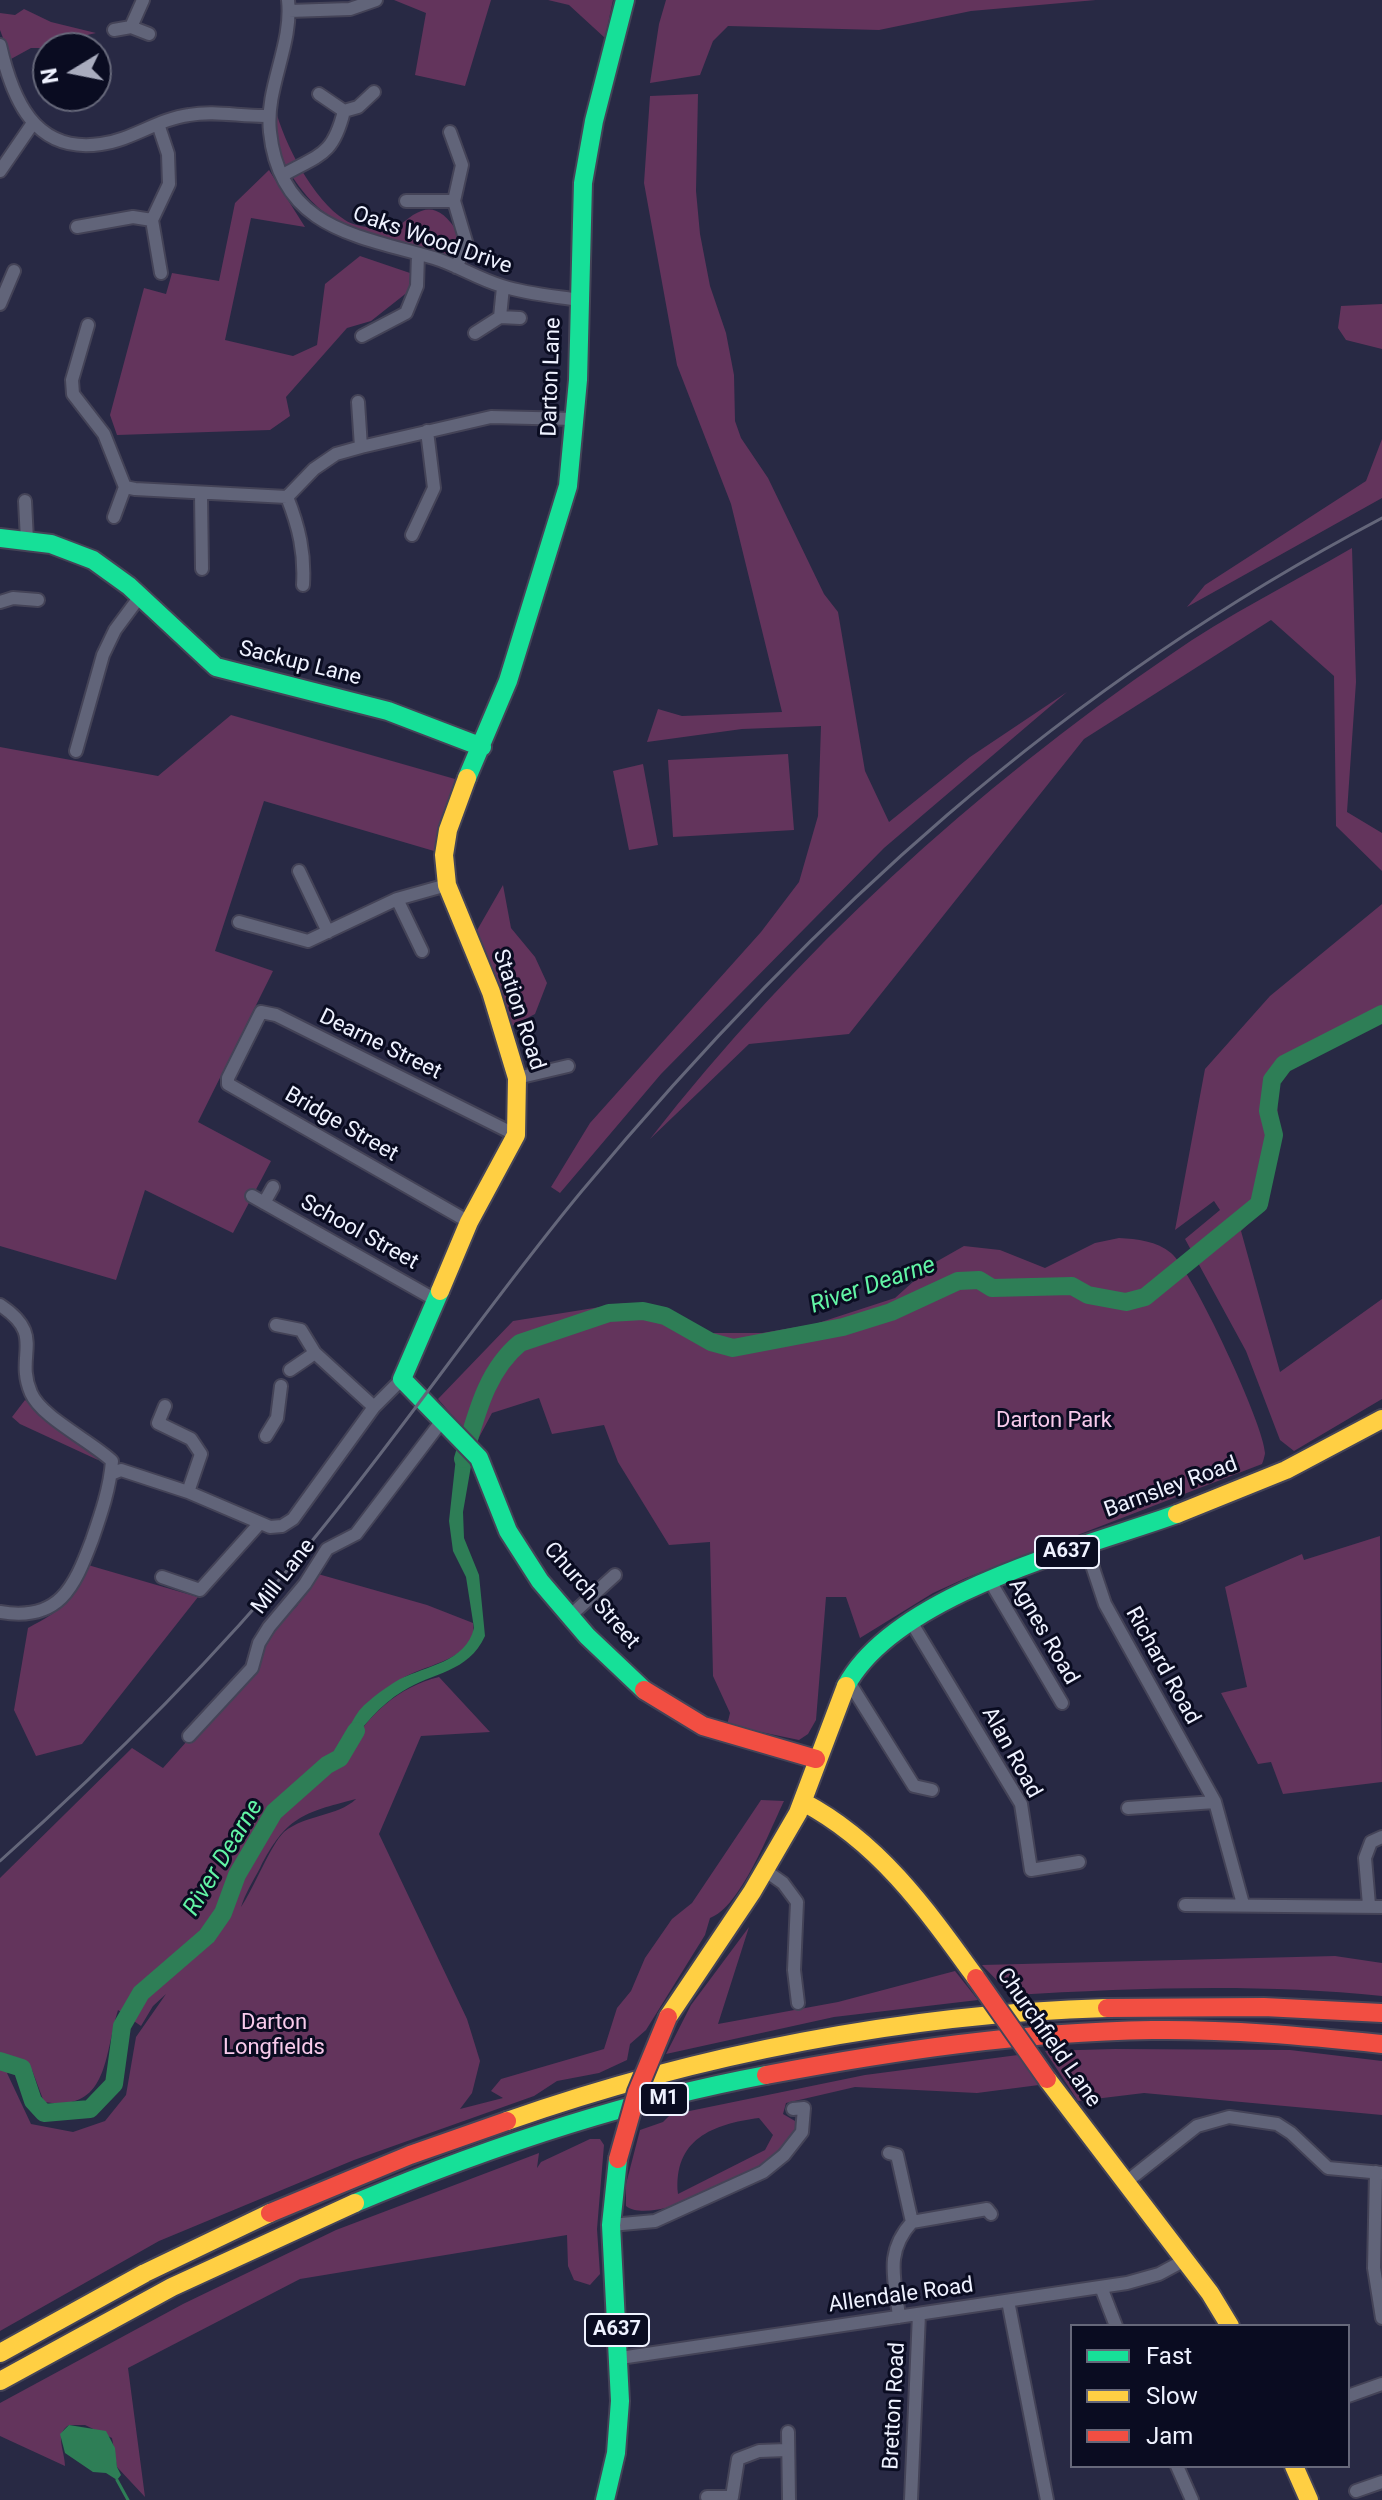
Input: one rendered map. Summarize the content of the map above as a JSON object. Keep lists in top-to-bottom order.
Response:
{
  "streets": {
    "main road": [
      "Darton Lane",
      "Sackup Lane",
      "Station Road",
      "Barnsley Road",
      "A637",
      "Church Street",
      "Churchfield Lane",
      "M1"
    ],
    "street": [
      "Oaks Wood Drive",
      "Dearne Street",
      "Bridge Street",
      "School Street",
      "Mill Lane",
      "Agnes Road",
      "Richard Road",
      "Alan Road",
      "Allendale Road",
      "Bretton Road"
    ]
  },
  "crossings": [
    ["Oaks Wood Drive", "Darton Lane"],
    ["Darton Lane", "Sackup Lane"],
    ["Darton Lane", "Station Road"],
    ["Sackup Lane", "Station Road"],
    ["Station Road", "Dearne Street"],
    ["Station Road", "Bridge Street"],
    ["Station Road", "School Street"],
    ["Station Road", "Church Street"],
    ["Dearne Street", "Bridge Street"],
    ["Barnsley Road", "A637"],
    ["Barnsley Road", "Church Street"],
    ["Barnsley Road", "Agnes Road"],
    ["Barnsley Road", "Richard Road"],
    ["Barnsley Road", "Alan Road"],
    ["A637", "Church Street"],
    ["A637", "Churchfield Lane"],
    ["A637", "Allendale Road"],
    ["Mill Lane", "Church Street"],
    ["Churchfield Lane", "Allendale Road"],
    ["Allendale Road", "Bretton Road"]
  ],
  "water": ["River Dearne"],
  "parks": ["Darton Park", "Darton Longfields"],
  "legend": ["Fast", "Slow", "Jam"],
  "north": "left"
}
